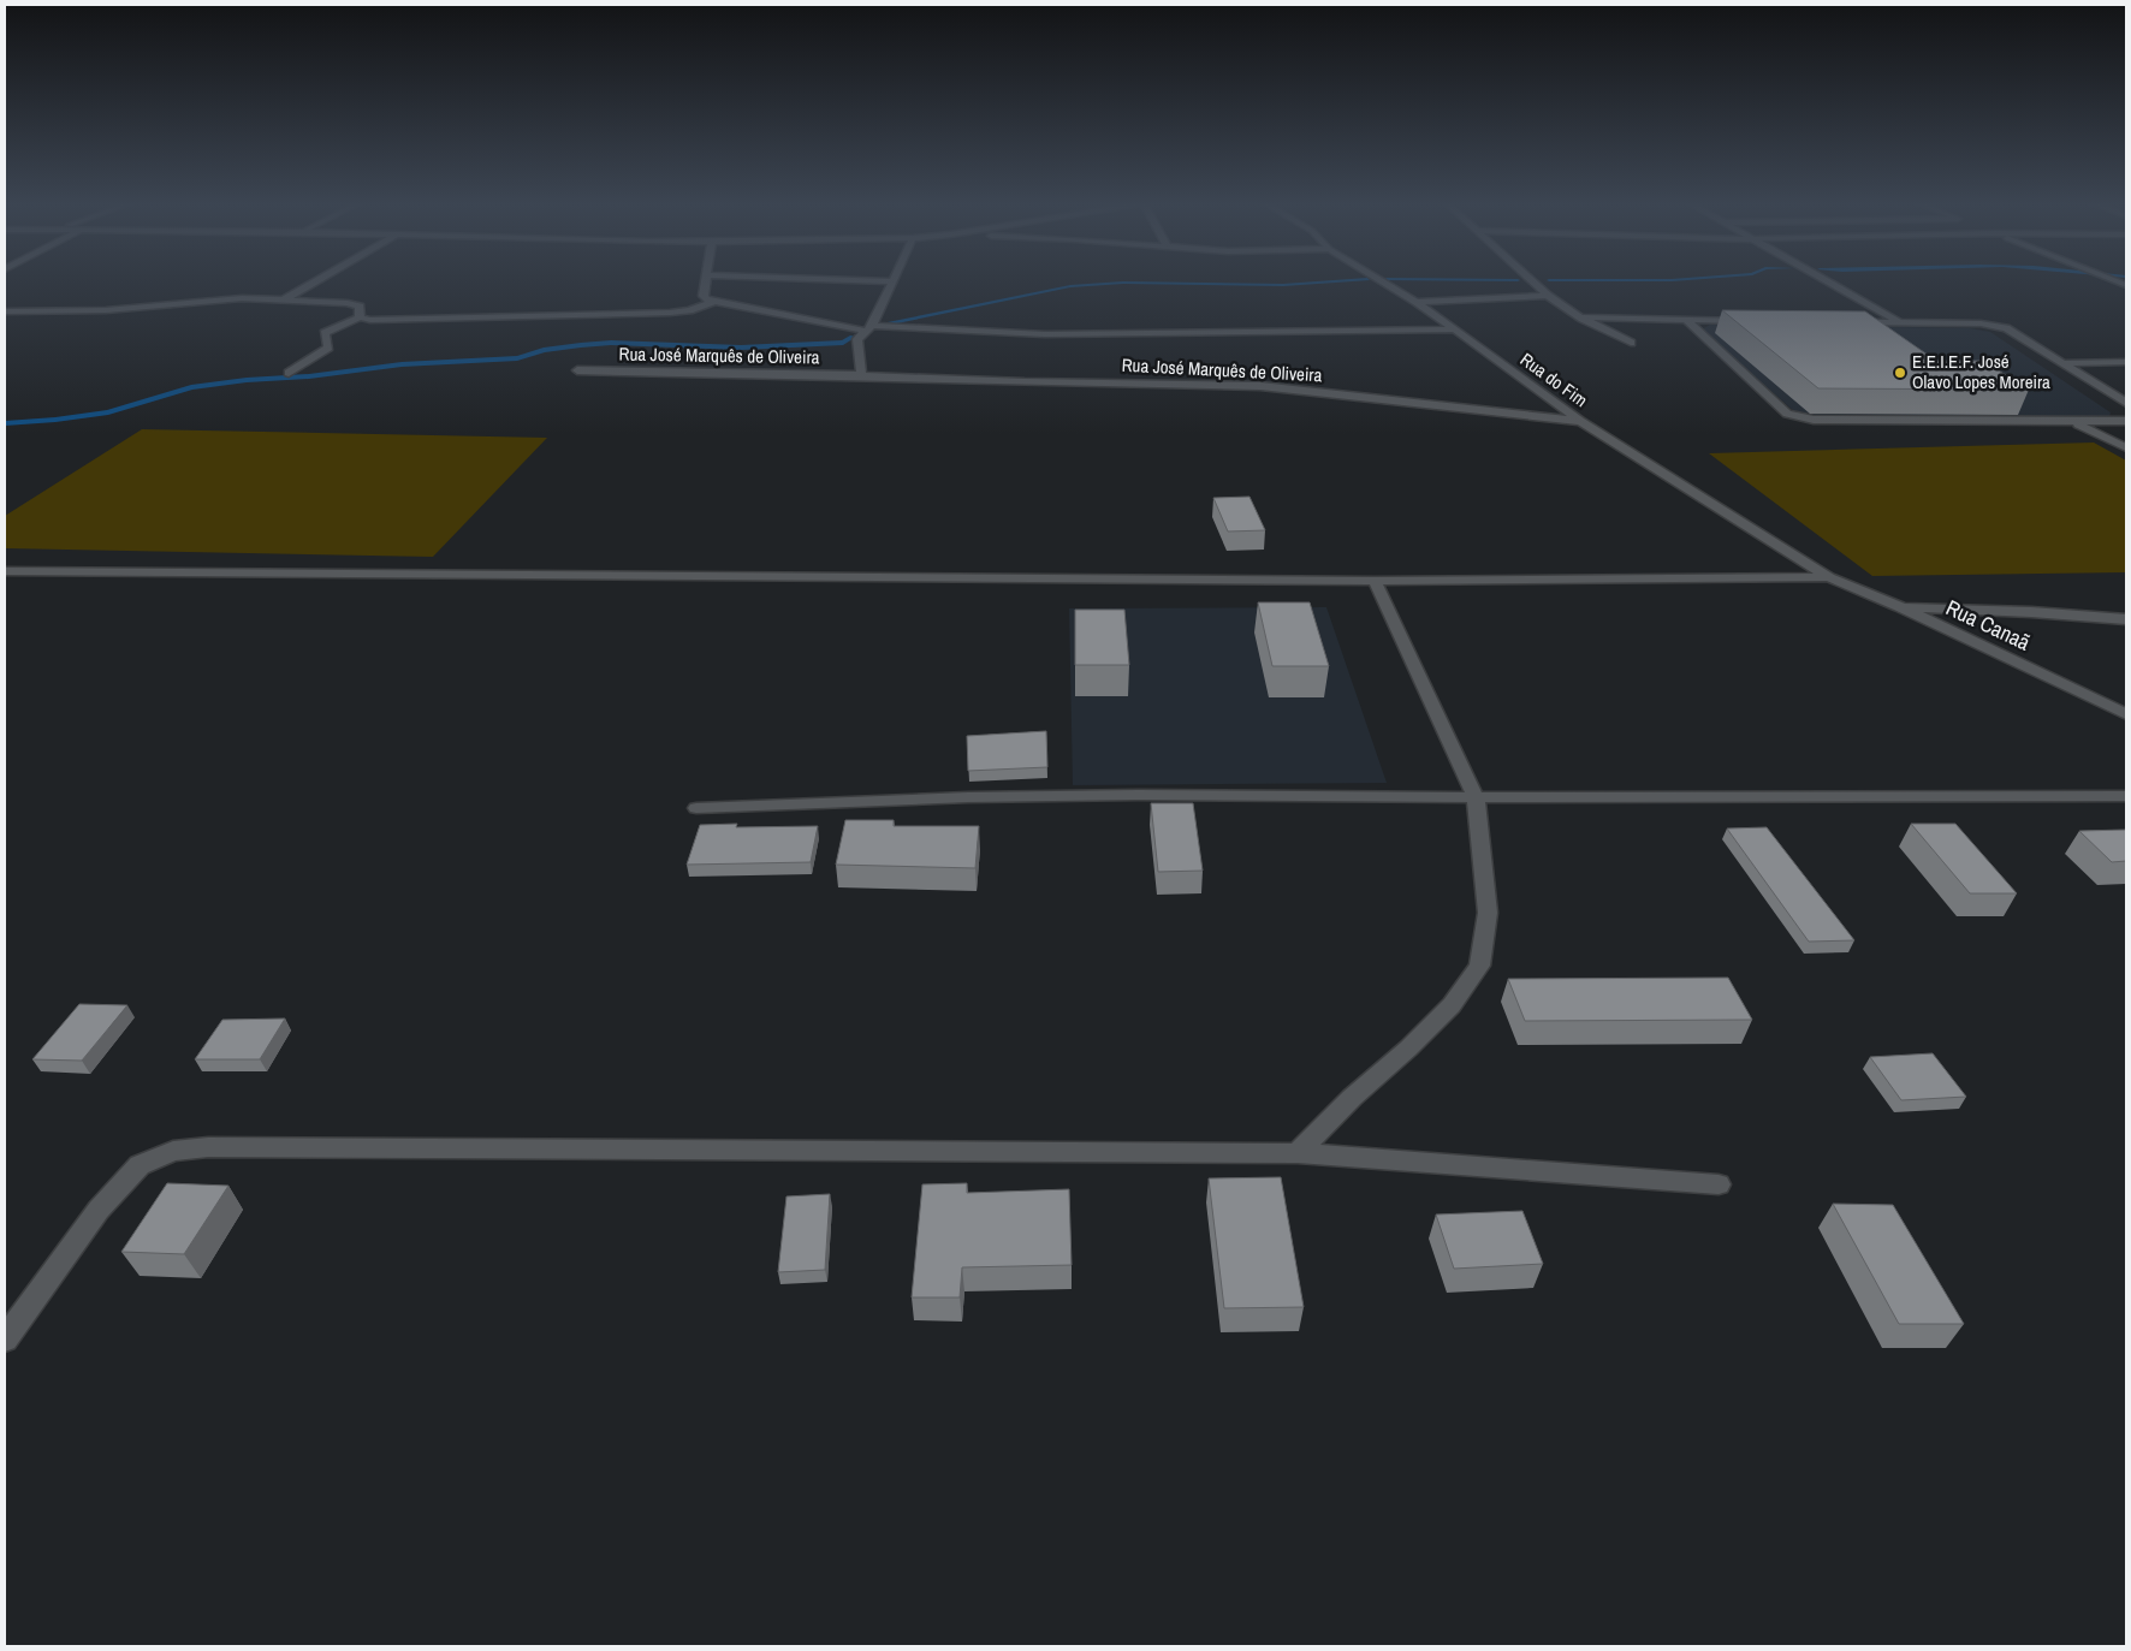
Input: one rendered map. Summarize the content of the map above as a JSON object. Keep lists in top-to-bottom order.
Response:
{
  "streets": {
    "street": ["Rua José Marquês de Oliveira", "Rua do Fim", "Rua Canaã"]
  },
  "crossings": [
    ["Rua José Marquês de Oliveira", "Rua do Fim"],
    ["Rua do Fim", "Rua Canaã"]
  ],
  "places": ["E.E.I.E.F. José Olavo Lopes Moreira"]
}
